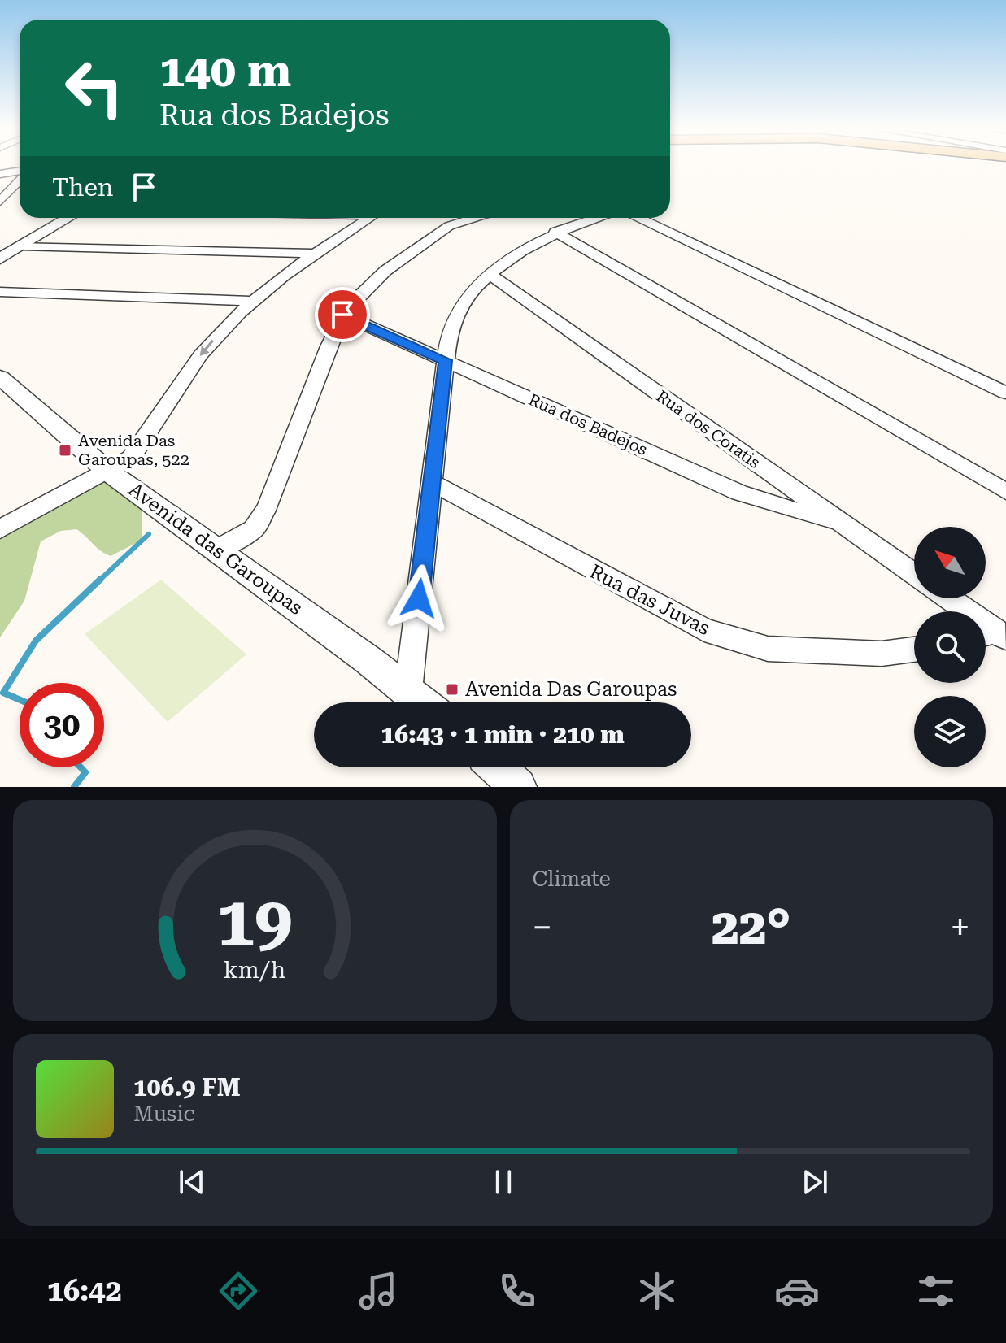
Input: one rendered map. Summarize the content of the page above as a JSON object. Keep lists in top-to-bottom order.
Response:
{
  "streets": {
    "street": [
      "Rua dos Badejos",
      "Rua dos Coratis",
      "Avenida das Garoupas",
      "Rua das Juvas"
    ]
  },
  "crossings": [
    ["Rua dos Badejos", "Rua dos Coratis"]
  ],
  "places": {
    "transit": ["Avenida Das Garoupas, 522", "Avenida Das Garoupas"]
  },
  "north": "top left",
  "page": {
    "turn": ["140 m", "Rua dos Badejos"],
    "then": "Then",
    "limit": "30",
    "trip": "16:43 · 1 min · 210 m",
    "tile": "Climate",
    "heat": ["−", "22°", "+"],
    "song": ["106.9 FM", "Music"],
    "tabs": "16:42",
    "gauge": ["19", "km/h"]
  }
}
